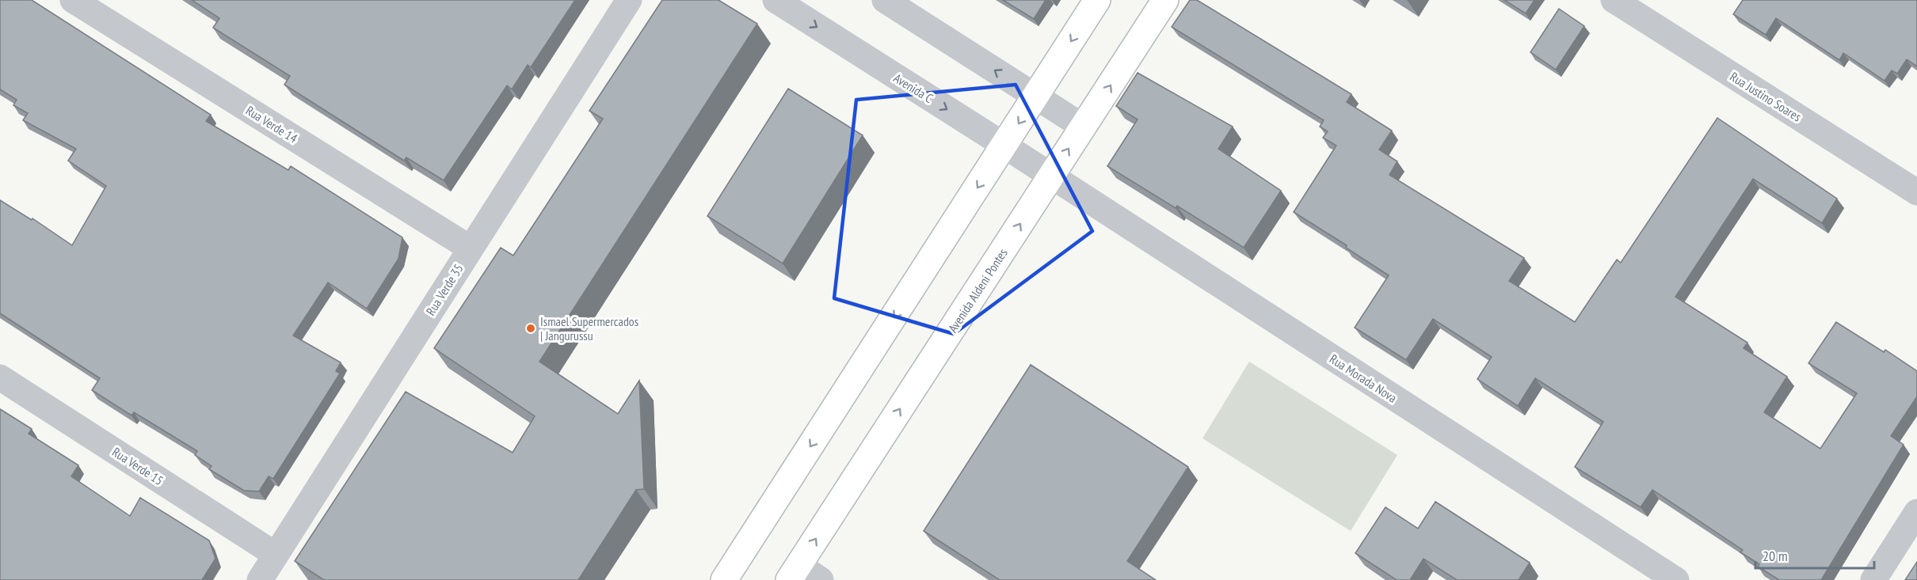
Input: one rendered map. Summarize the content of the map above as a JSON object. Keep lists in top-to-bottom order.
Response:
{
  "streets": {
    "main road": ["Avenida Aldeni Pontes"],
    "street": [
      "Avenida C",
      "Rua Justino Soares",
      "Rua Verde 14",
      "Rua Verde 35",
      "Rua Morada Nova",
      "Rua Verde 15"
    ]
  },
  "crossings": [
    ["Avenida C", "Avenida Aldeni Pontes"],
    ["Avenida C", "Rua Morada Nova"],
    ["Rua Verde 14", "Rua Verde 35"],
    ["Rua Verde 35", "Rua Verde 15"],
    ["Avenida Aldeni Pontes", "Rua Morada Nova"]
  ],
  "places": ["Ismael Supermercados | Jangurussu"],
  "scale_bar": "20 m"
}
